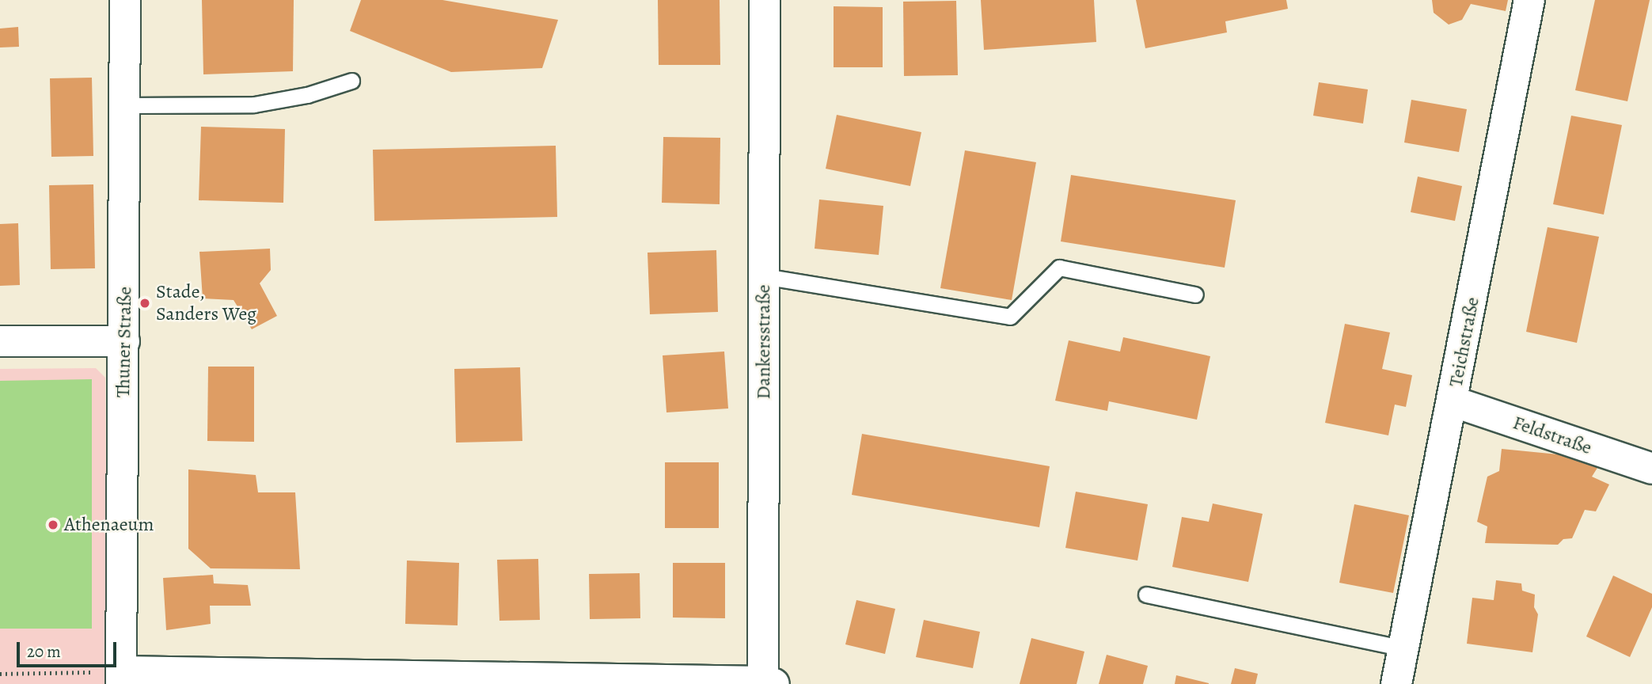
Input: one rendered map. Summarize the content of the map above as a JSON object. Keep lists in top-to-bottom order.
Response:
{
  "streets": {
    "street": [
      "Thuner Straße",
      "Dankersstraße",
      "Teichstraße",
      "Feldstraße"
    ]
  },
  "crossings": [
    ["Teichstraße", "Feldstraße"]
  ],
  "places": ["Stade, Sanders Weg", "Athenaeum"],
  "scale_bar": "20 m"
}
